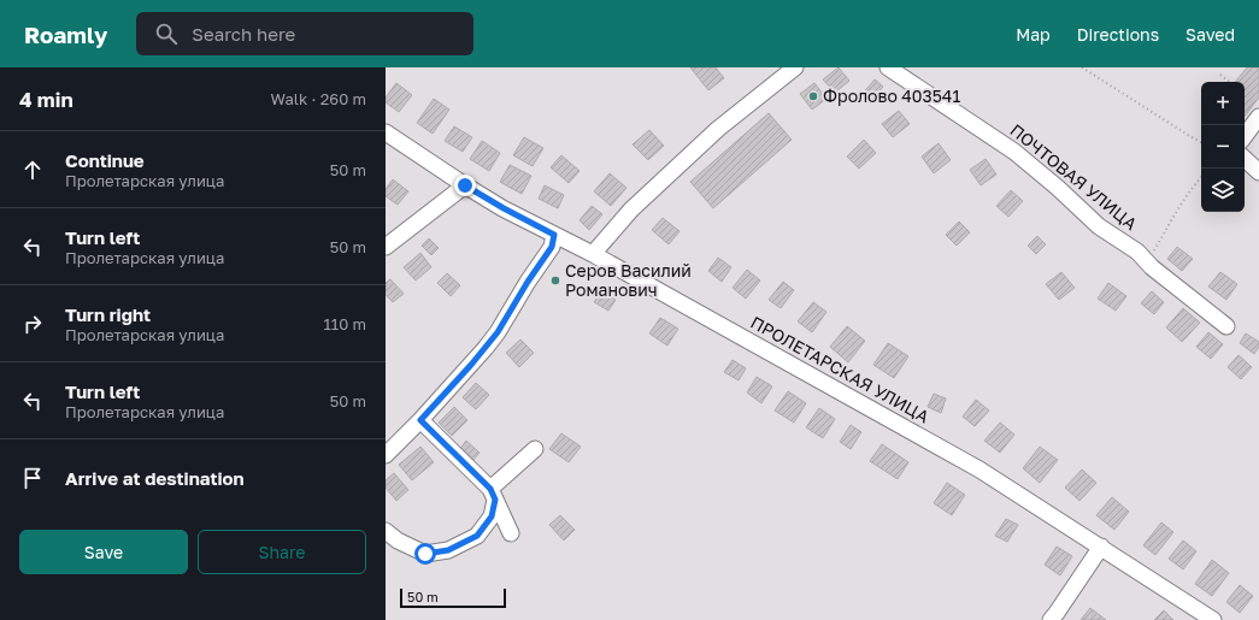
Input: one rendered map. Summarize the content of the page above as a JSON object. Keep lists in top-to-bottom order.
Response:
{
  "streets": {
    "street": ["ПОЧТОВАЯ УЛИЦА", "ПРОЛЕТАРСКАЯ УЛИЦА"]
  },
  "places": ["Фролово 403541", "Серов Василий Романович"],
  "scale_bar": "50 m",
  "page": {
    "header": "Roamly",
    "search": "Search here",
    "nav": ["Map", "Directions", "Saved"],
    "heading": ["4 min", "Walk · 260 m"],
    "map_buttons": ["+", "−"],
    "list": [
      ["Continue", "Пролетарская улица", "50 m"],
      ["Turn left", "Пролетарская улица", "50 m"],
      ["Turn right", "Пролетарская улица", "110 m"],
      ["Turn left", "Пролетарская улица", "50 m"],
      "Arrive at destination"
    ],
    "buttons": ["Save", "Share"],
    "scale": "50 m"
  }
}
